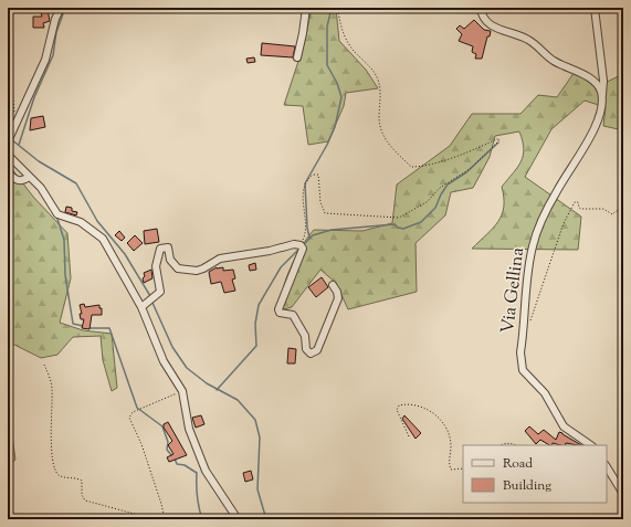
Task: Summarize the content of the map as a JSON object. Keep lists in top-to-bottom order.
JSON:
{
  "streets": {
    "street": ["Via Gellina"]
  },
  "legend": ["Road", "Building"]
}
